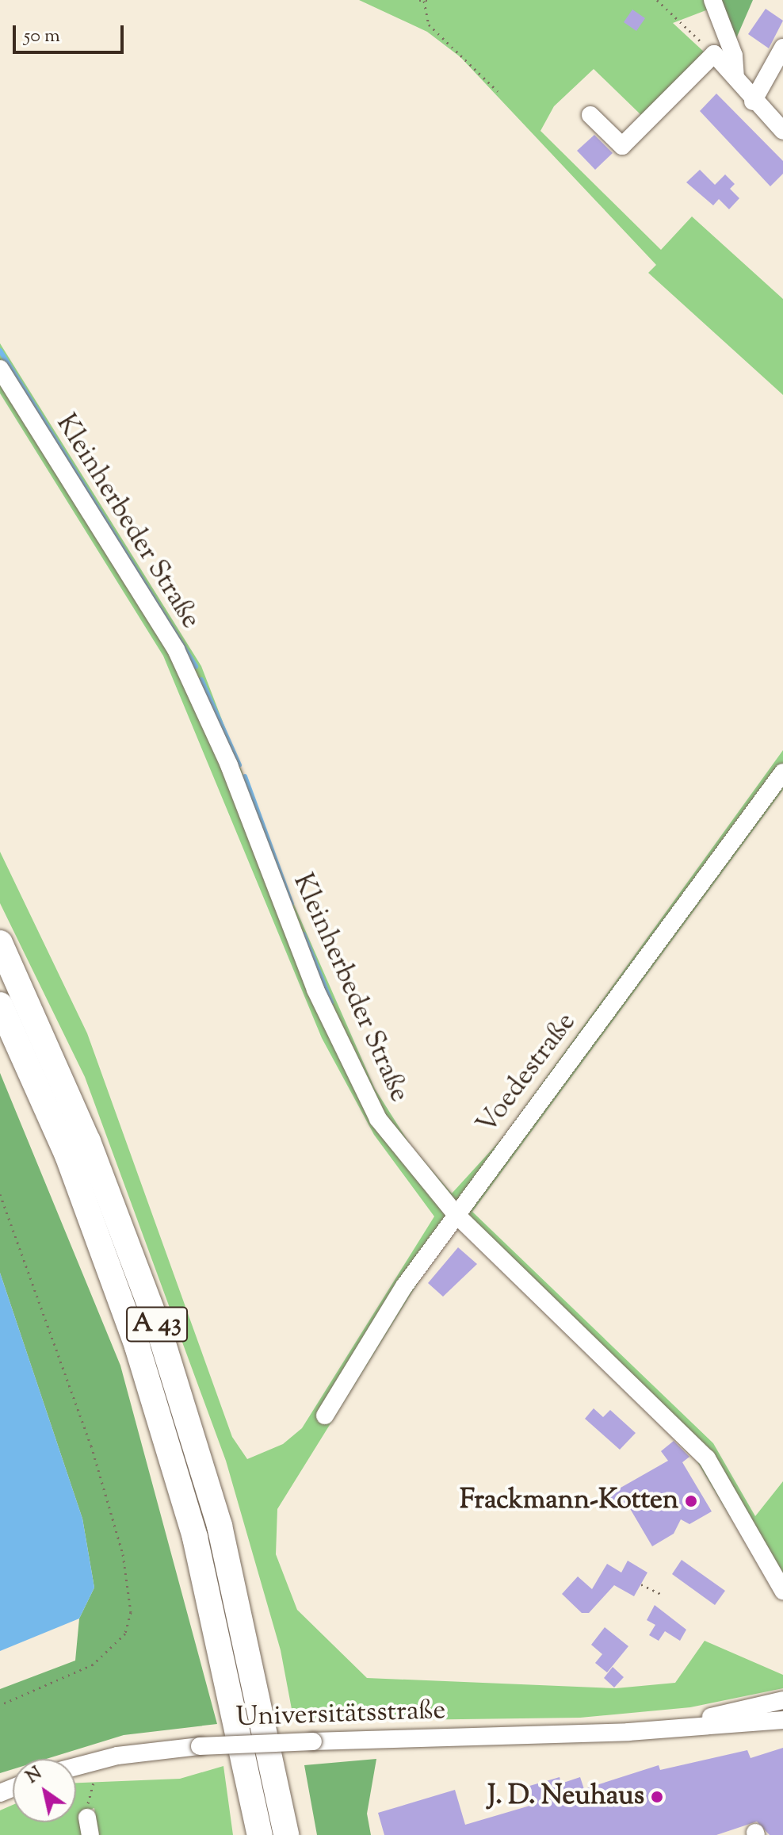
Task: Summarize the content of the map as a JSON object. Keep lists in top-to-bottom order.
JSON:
{
  "streets": {
    "highway": ["A 43"],
    "street": ["Kleinherbeder Straße", "Voedestraße", "Universitätsstraße"]
  },
  "crossings": [
    ["Kleinherbeder Straße", "Voedestraße"]
  ],
  "places": ["Frackmann-Kotten", "J. D. Neuhaus"],
  "scale_bar": "50 m",
  "north": "top left"
}
